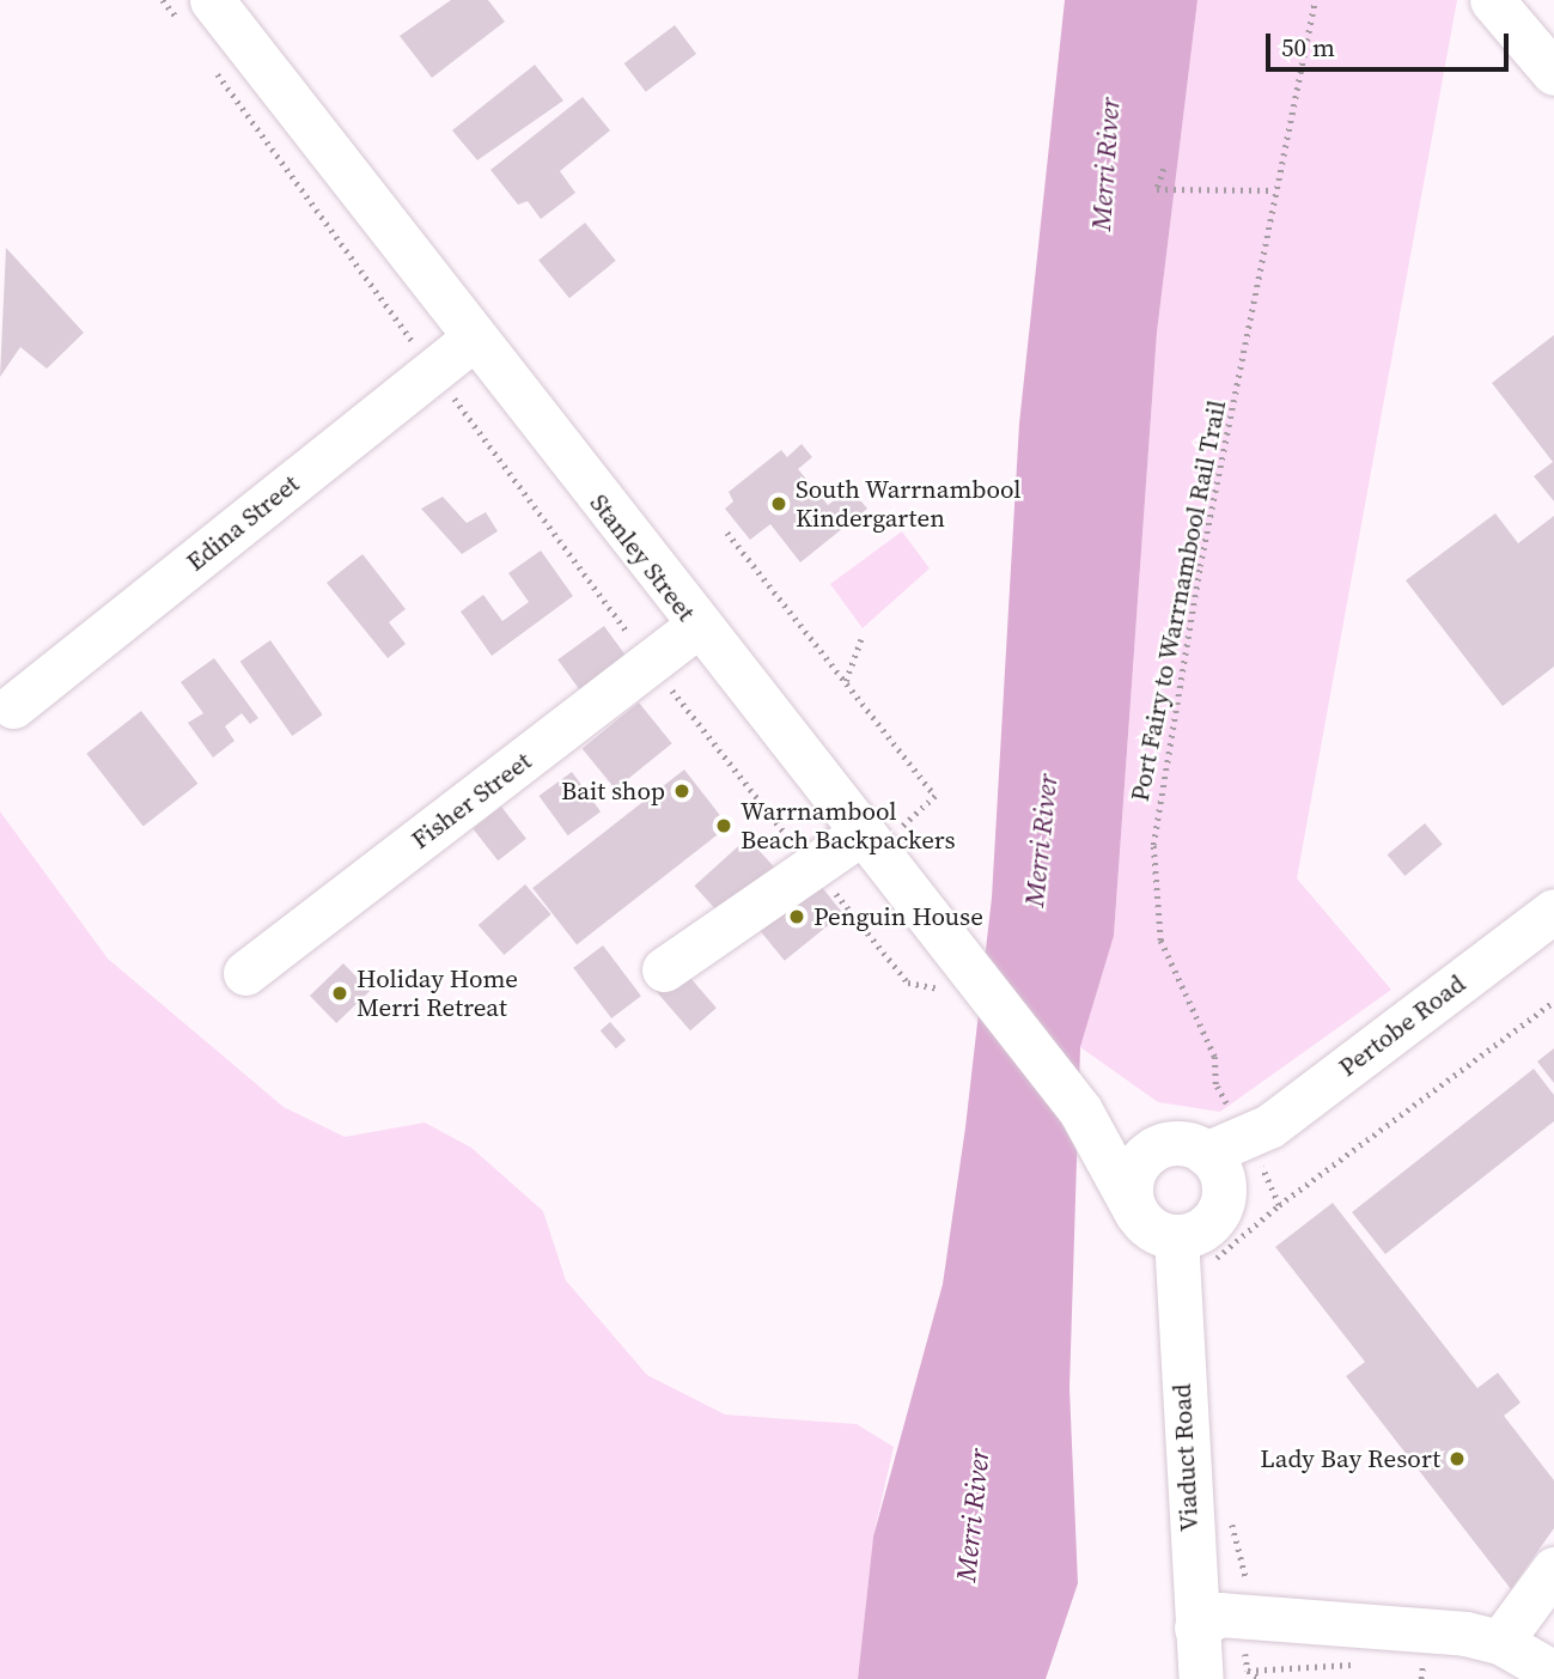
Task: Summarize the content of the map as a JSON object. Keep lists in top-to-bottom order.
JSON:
{
  "streets": {
    "street": [
      "Edina Street",
      "Stanley Street",
      "Fisher Street",
      "Pertobe Road",
      "Viaduct Road"
    ],
    "path": ["Port Fairy to Warrnambool Rail Trail"]
  },
  "crossings": [
    ["Edina Street", "Stanley Street"],
    ["Stanley Street", "Fisher Street"],
    ["Stanley Street", "Pertobe Road"],
    ["Port Fairy to Warrnambool Rail Trail", "Pertobe Road"],
    ["Pertobe Road", "Viaduct Road"]
  ],
  "water": ["Merri River"],
  "places": [
    "South Warrnambool Kindergarten",
    "Bait shop",
    "Warrnambool Beach Backpackers",
    "Penguin House",
    "Holiday Home Merri Retreat",
    "Lady Bay Resort"
  ],
  "scale_bar": "50 m"
}
